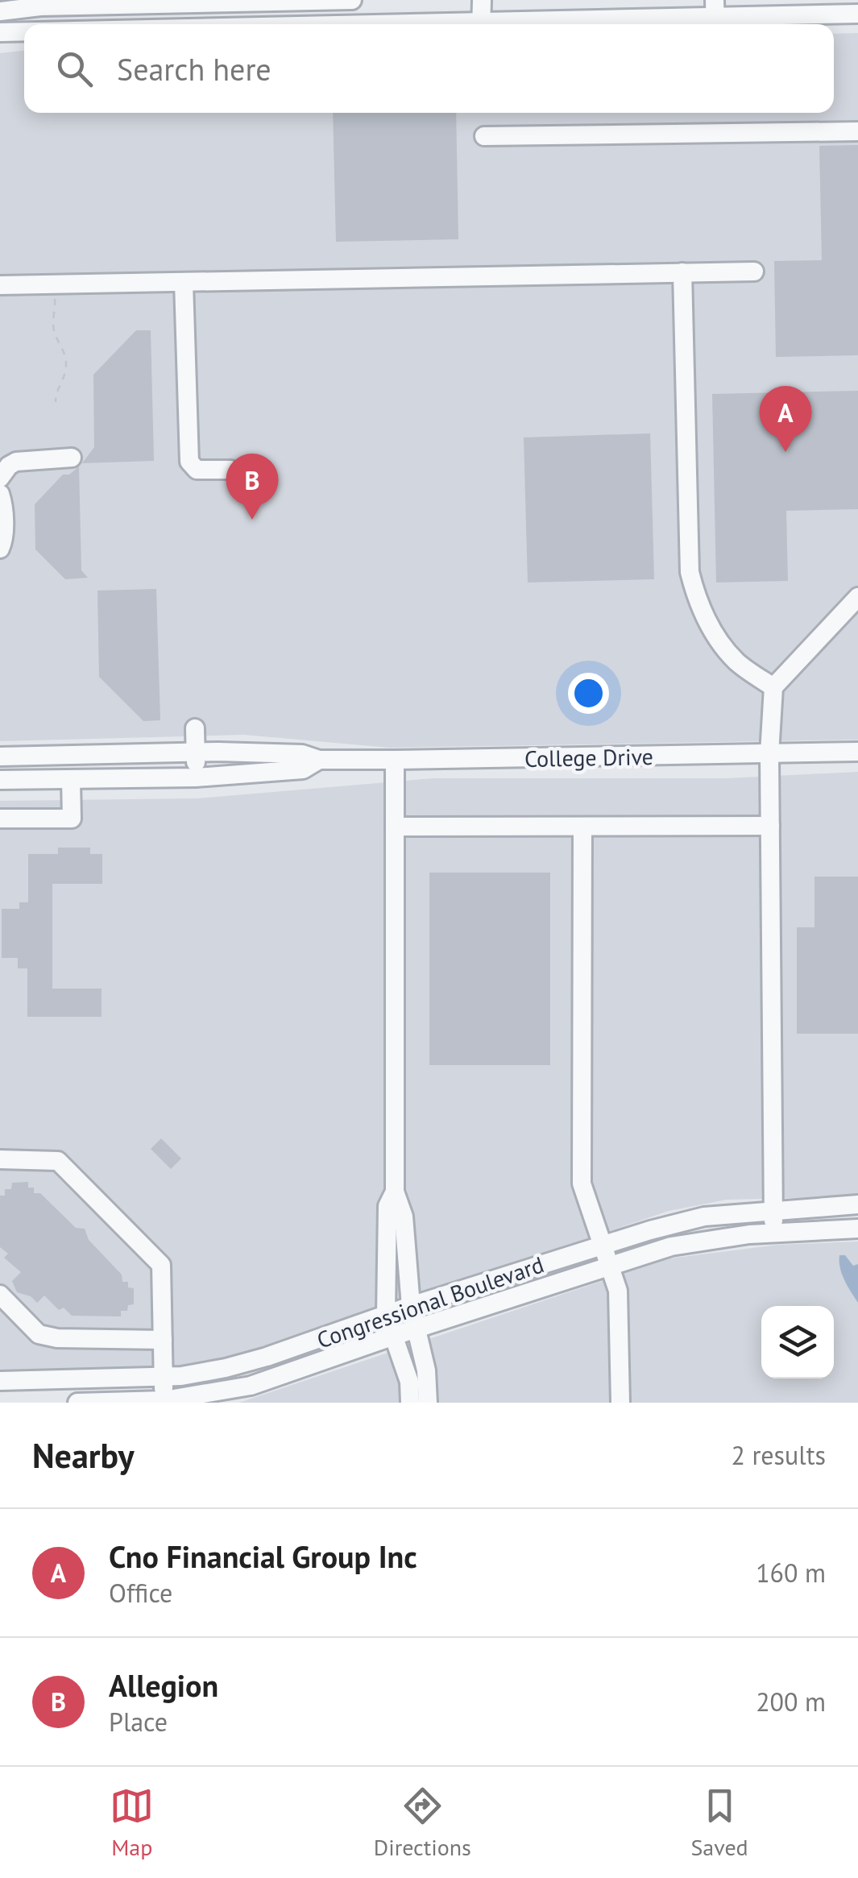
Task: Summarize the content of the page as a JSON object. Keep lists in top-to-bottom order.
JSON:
{
  "streets": {
    "street": ["College Drive", "Congressional Boulevard"]
  },
  "page": {
    "search": "Search here",
    "pins": ["A", "B"],
    "heading": ["Nearby", "2 results"],
    "list": [
      {
        "mark": "A",
        "name": "Cno Financial Group Inc",
        "note": "Office",
        "value": "160 m"
      },
      {
        "mark": "B",
        "name": "Allegion",
        "note": "Place",
        "value": "200 m"
      }
    ],
    "nav": ["Map", "Directions", "Saved"]
  }
}
